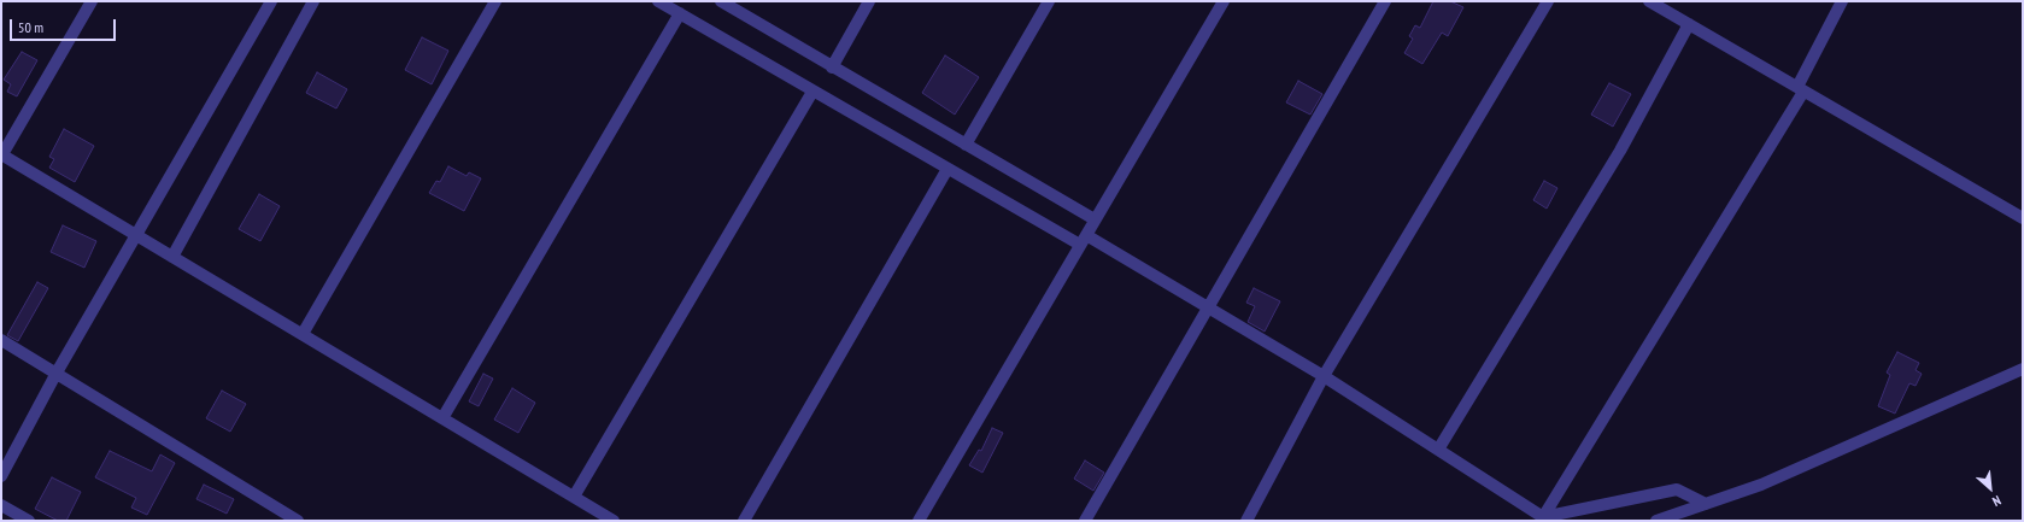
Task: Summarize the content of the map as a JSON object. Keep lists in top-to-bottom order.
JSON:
{
  "scale_bar": "50 m",
  "north": "bottom right"
}
